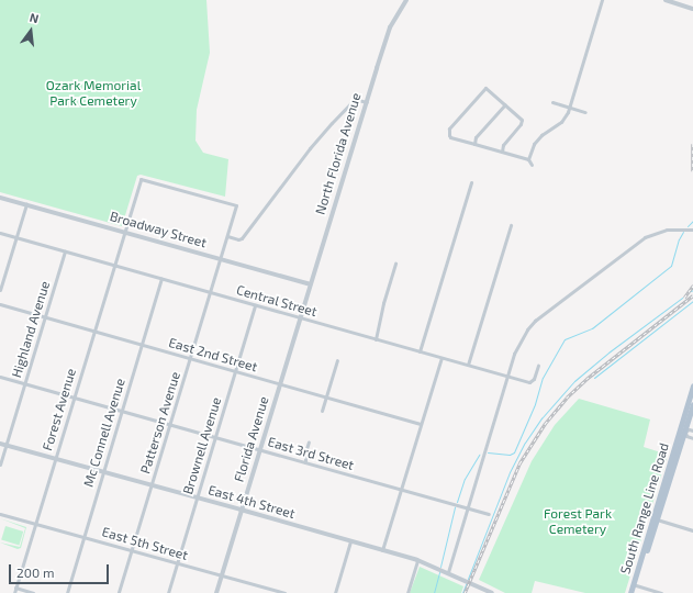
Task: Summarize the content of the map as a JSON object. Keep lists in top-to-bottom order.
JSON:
{
  "streets": {
    "main road": ["South Range Line Road"],
    "street": [
      "North Florida Avenue",
      "Broadway Street",
      "Central Street",
      "Highland Avenue",
      "East 2nd Street",
      "Forest Avenue",
      "Patterson Avenue",
      "Mc Connell Avenue",
      "Florida Avenue",
      "Brownell Avenue",
      "East 3rd Street",
      "East 4th Street",
      "East 5th Street"
    ]
  },
  "crossings": [
    ["North Florida Avenue", "Broadway Street"],
    ["North Florida Avenue", "Central Street"],
    ["North Florida Avenue", "Florida Avenue"],
    ["Broadway Street", "Forest Avenue"],
    ["Broadway Street", "Patterson Avenue"],
    ["Central Street", "Highland Avenue"],
    ["Central Street", "Forest Avenue"],
    ["Central Street", "Patterson Avenue"],
    ["Central Street", "Mc Connell Avenue"],
    ["Central Street", "Florida Avenue"],
    ["Central Street", "Brownell Avenue"],
    ["Highland Avenue", "East 2nd Street"],
    ["Highland Avenue", "East 3rd Street"],
    ["Highland Avenue", "East 4th Street"],
    ["East 2nd Street", "Forest Avenue"],
    ["East 2nd Street", "Patterson Avenue"],
    ["East 2nd Street", "Mc Connell Avenue"],
    ["East 2nd Street", "Florida Avenue"],
    ["East 2nd Street", "Brownell Avenue"],
    ["Forest Avenue", "Patterson Avenue"],
    ["Forest Avenue", "East 3rd Street"],
    ["Forest Avenue", "East 4th Street"],
    ["Forest Avenue", "East 5th Street"],
    ["Patterson Avenue", "East 3rd Street"],
    ["Patterson Avenue", "East 4th Street"],
    ["Patterson Avenue", "East 5th Street"],
    ["Mc Connell Avenue", "East 3rd Street"],
    ["Mc Connell Avenue", "East 4th Street"],
    ["Mc Connell Avenue", "East 5th Street"],
    ["Florida Avenue", "East 3rd Street"],
    ["Florida Avenue", "East 4th Street"],
    ["Florida Avenue", "East 5th Street"],
    ["Brownell Avenue", "East 3rd Street"],
    ["Brownell Avenue", "East 4th Street"],
    ["Brownell Avenue", "East 5th Street"]
  ],
  "parks": ["Ozark Memorial Park Cemetery", "Forest Park Cemetery"],
  "scale_bar": "200 m",
  "north": "top"
}
